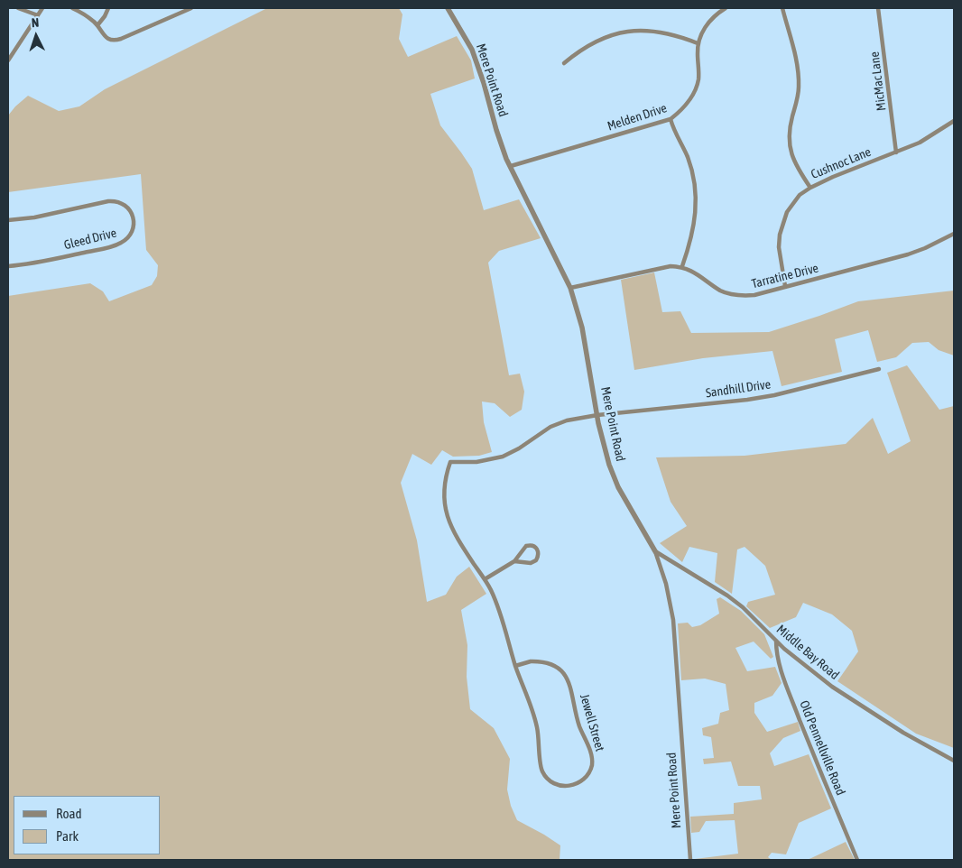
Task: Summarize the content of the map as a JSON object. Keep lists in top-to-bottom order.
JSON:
{
  "streets": {
    "street": [
      "Mere Point Road",
      "MicMac Lane",
      "Melden Drive",
      "Cushnoc Lane",
      "Gleed Drive",
      "Tarratine Drive",
      "Sandhill Drive",
      "Middle Bay Road",
      "Jewell Street",
      "Old Pennellville Road"
    ]
  },
  "crossings": [
    ["Mere Point Road", "Melden Drive"],
    ["Mere Point Road", "Tarratine Drive"],
    ["Mere Point Road", "Sandhill Drive"],
    ["Mere Point Road", "Middle Bay Road"],
    ["MicMac Lane", "Cushnoc Lane"],
    ["Cushnoc Lane", "Tarratine Drive"],
    ["Sandhill Drive", "Jewell Street"],
    ["Middle Bay Road", "Old Pennellville Road"]
  ],
  "legend": ["Road", "Park"],
  "north": "top"
}
